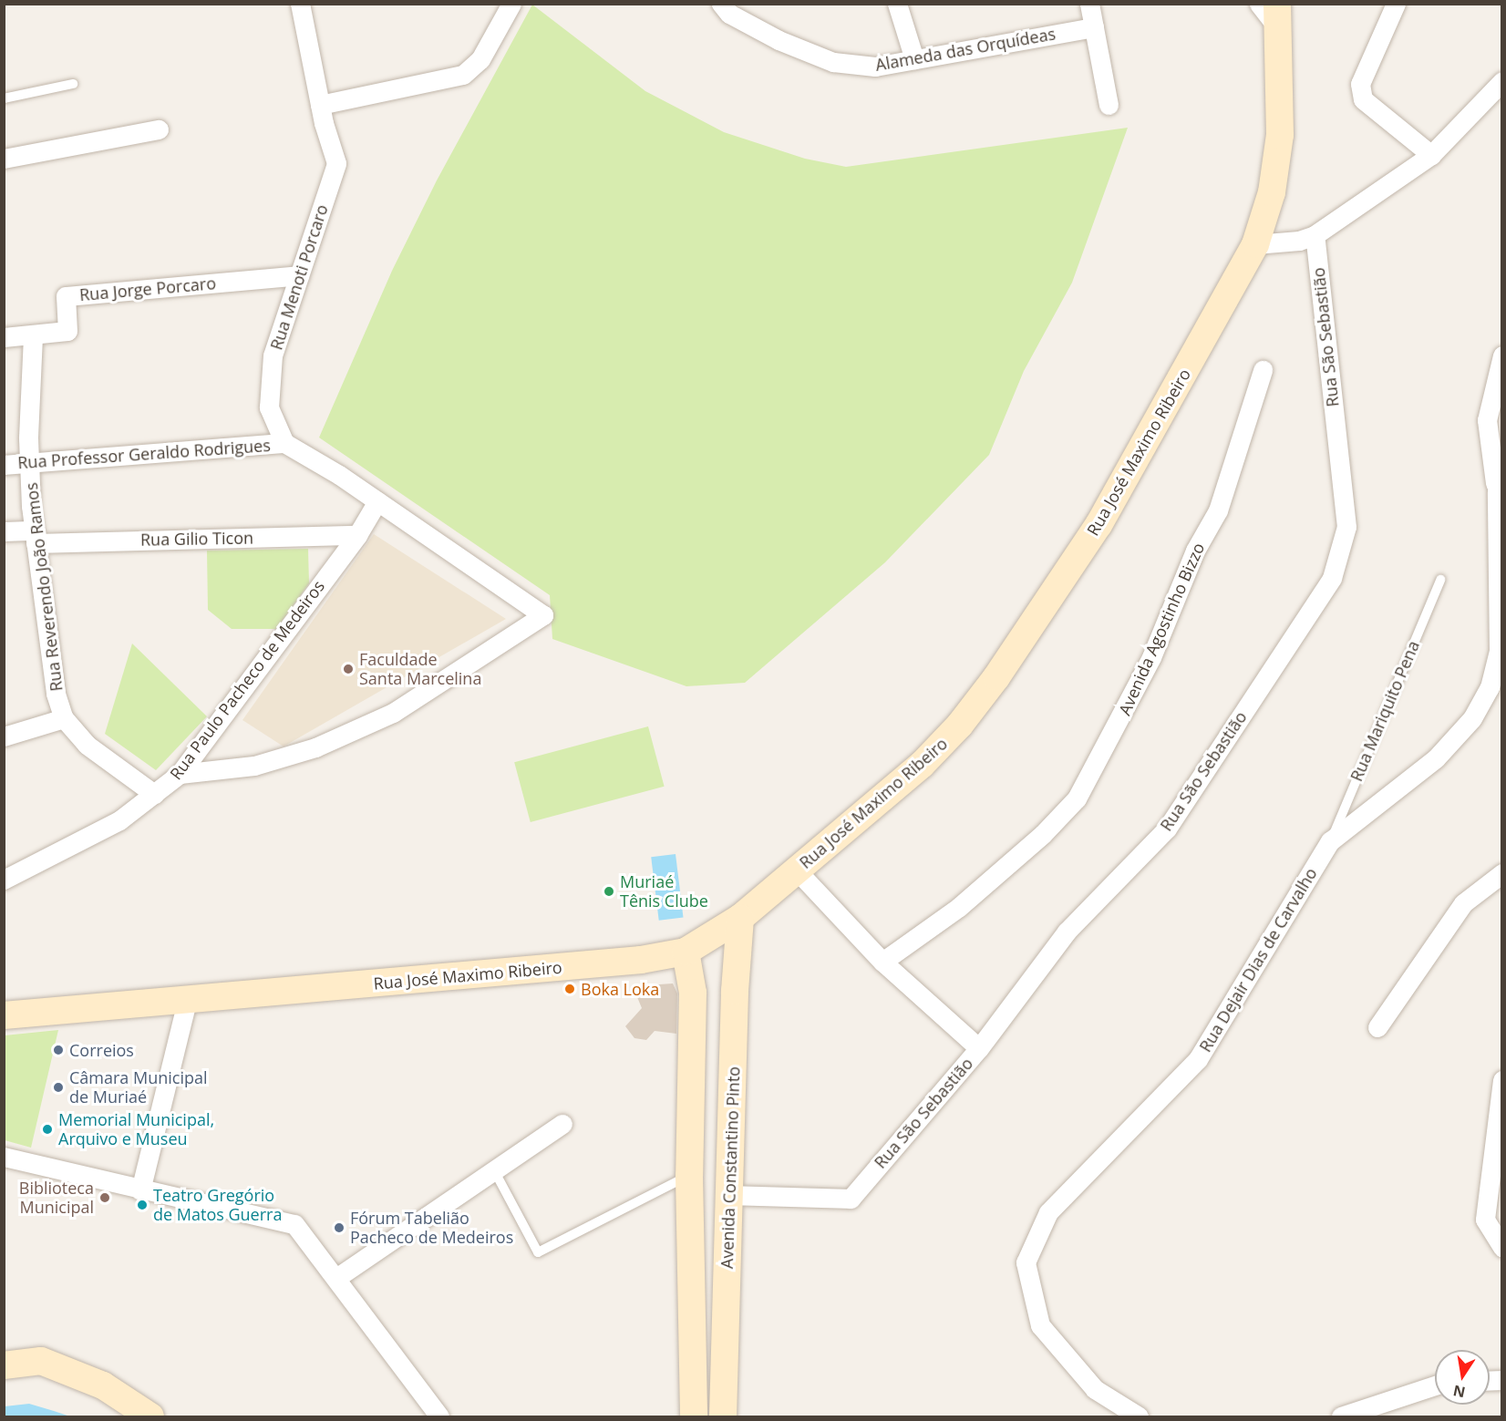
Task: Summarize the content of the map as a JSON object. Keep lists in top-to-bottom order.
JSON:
{
  "streets": {
    "street": [
      "Alameda das Orquídeas",
      "Rua Menoti Porcaro",
      "Rua Jorge Porcaro",
      "Rua São Sebastião",
      "Rua José Maximo Ribeiro",
      "Rua Professor Geraldo Rodrigues",
      "Rua Gilio Ticon",
      "Rua Reverendo João Ramos",
      "Avenida Agostinho Bizzo",
      "Rua Paulo Pacheco de Medeiros",
      "Rua Dejair Dias de Carvalho",
      "Avenida Constantino Pinto"
    ],
    "lane": ["Rua Mariquito Pena"]
  },
  "crossings": [
    ["Rua Menoti Porcaro", "Rua Jorge Porcaro"],
    ["Rua Menoti Porcaro", "Rua Professor Geraldo Rodrigues"],
    ["Rua Jorge Porcaro", "Rua Reverendo João Ramos"],
    ["Rua São Sebastião", "Avenida Constantino Pinto"],
    ["Rua José Maximo Ribeiro", "Avenida Constantino Pinto"],
    ["Rua Professor Geraldo Rodrigues", "Rua Reverendo João Ramos"],
    ["Rua Gilio Ticon", "Rua Reverendo João Ramos"],
    ["Rua Gilio Ticon", "Rua Paulo Pacheco de Medeiros"],
    ["Rua Reverendo João Ramos", "Rua Paulo Pacheco de Medeiros"],
    ["Rua Mariquito Pena", "Rua Dejair Dias de Carvalho"]
  ],
  "places": [
    "Faculdade Santa Marcelina",
    "Muriaé Tênis Clube",
    "Boka Loka",
    "Correios",
    "Câmara Municipal de Muriaé",
    "Memorial Municipal, Arquivo e Museu",
    "Biblioteca Municipal",
    "Teatro Gregório de Matos Guerra",
    "Fórum Tabelião Pacheco de Medeiros"
  ],
  "north": "bottom"
}
